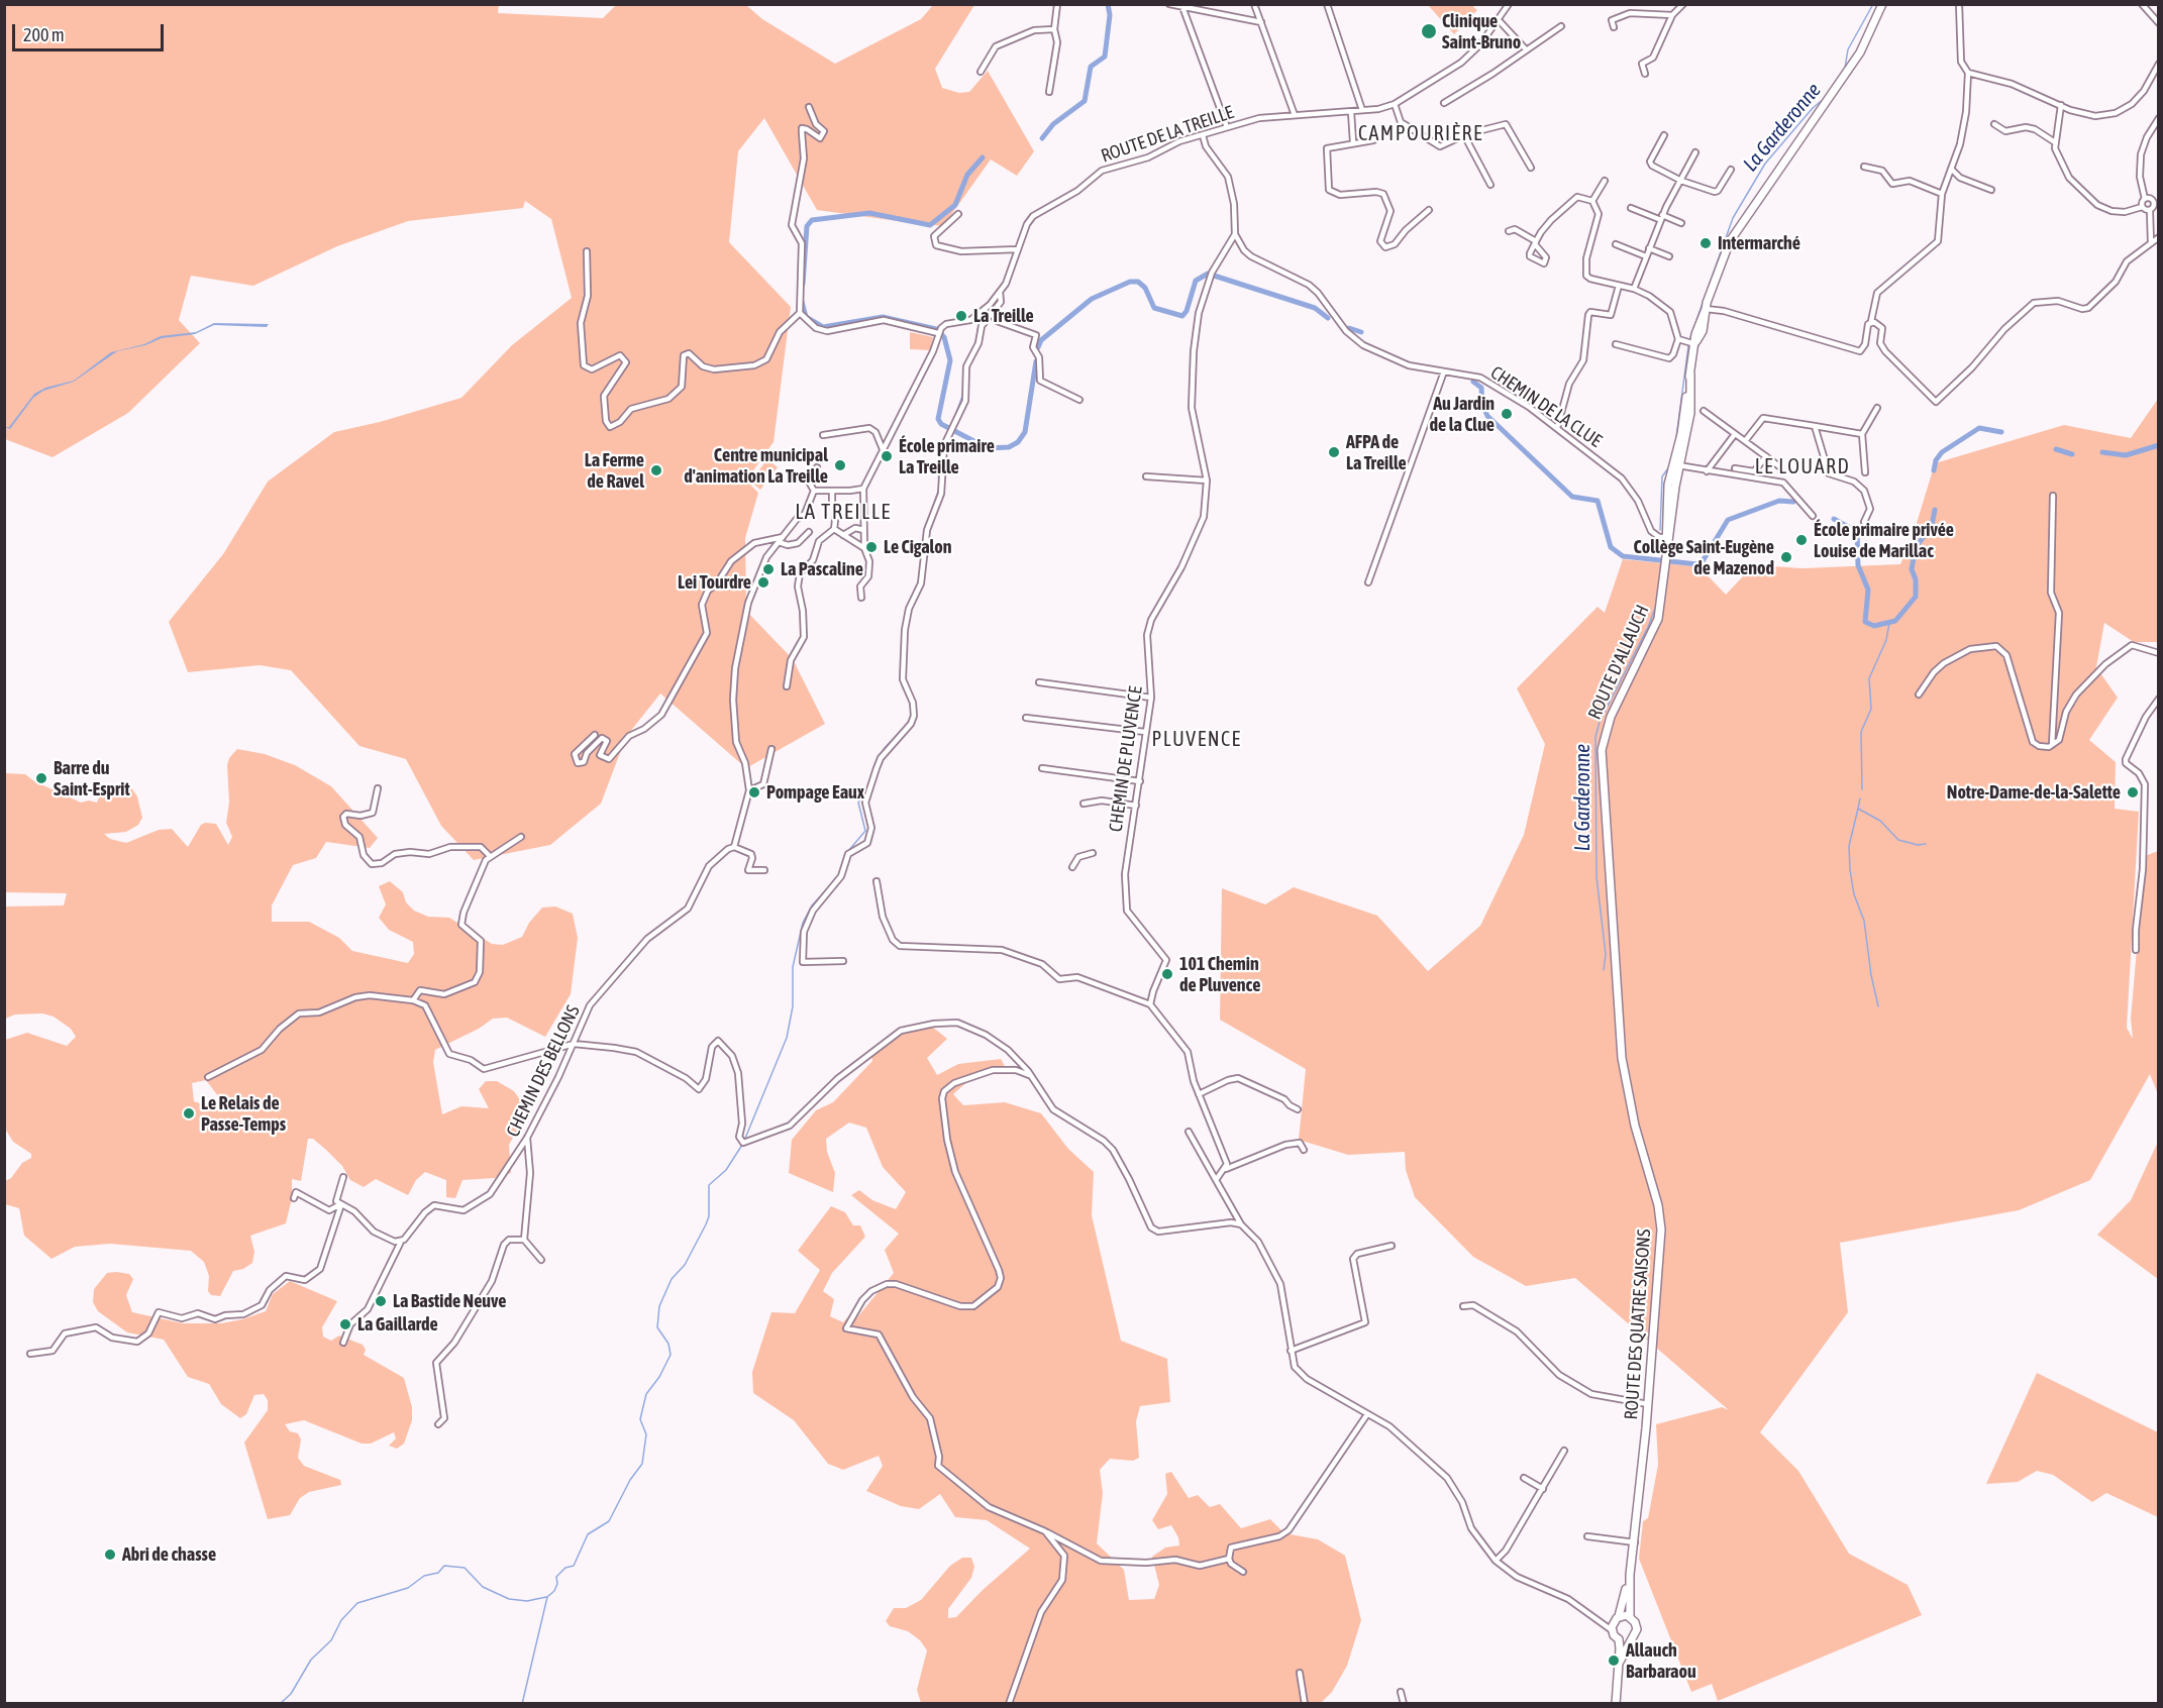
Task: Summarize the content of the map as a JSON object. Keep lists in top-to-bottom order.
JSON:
{
  "streets": {
    "main road": ["ROUTE D'ALLAUCH", "ROUTE DES QUATRE SAISONS"],
    "street": [
      "ROUTE DE LA TREILLE",
      "CHEMIN DE LA CLUE",
      "CHEMIN DE PLUVENCE",
      "CHEMIN DES BELLONS"
    ]
  },
  "crossings": [
    ["CHEMIN DE LA CLUE", "ROUTE D'ALLAUCH"],
    ["CHEMIN DE LA CLUE", "CHEMIN DE PLUVENCE"],
    ["ROUTE D'ALLAUCH", "ROUTE DES QUATRE SAISONS"]
  ],
  "districts": [
    "CAMPOURIÈRE",
    "LE LOUARD",
    "LA TREILLE",
    "PLUVENCE"
  ],
  "water": ["La Garderonne"],
  "places": [
    "Clinique Saint-Bruno",
    "Intermarché",
    "La Treille",
    "Au Jardin de la Clue",
    "AFPA de La Treille",
    "École primaire La Treille",
    "Centre municipal d'animation La Treille",
    "La Ferme de Ravel",
    "École primaire privée Louise de Marillac",
    "Le Cigalon",
    "Collège Saint-Eugène de Mazenod",
    "La Pascaline",
    "Lei Tourdre",
    "Barre du Saint-Esprit",
    "Pompage Eaux",
    "Notre-Dame-de-la-Salette",
    "101 Chemin de Pluvence",
    "Le Relais de Passe-Temps",
    "La Bastide Neuve",
    "La Gaillarde",
    "Abri de chasse",
    "Allauch Barbaraou"
  ],
  "scale_bar": "200 m"
}
